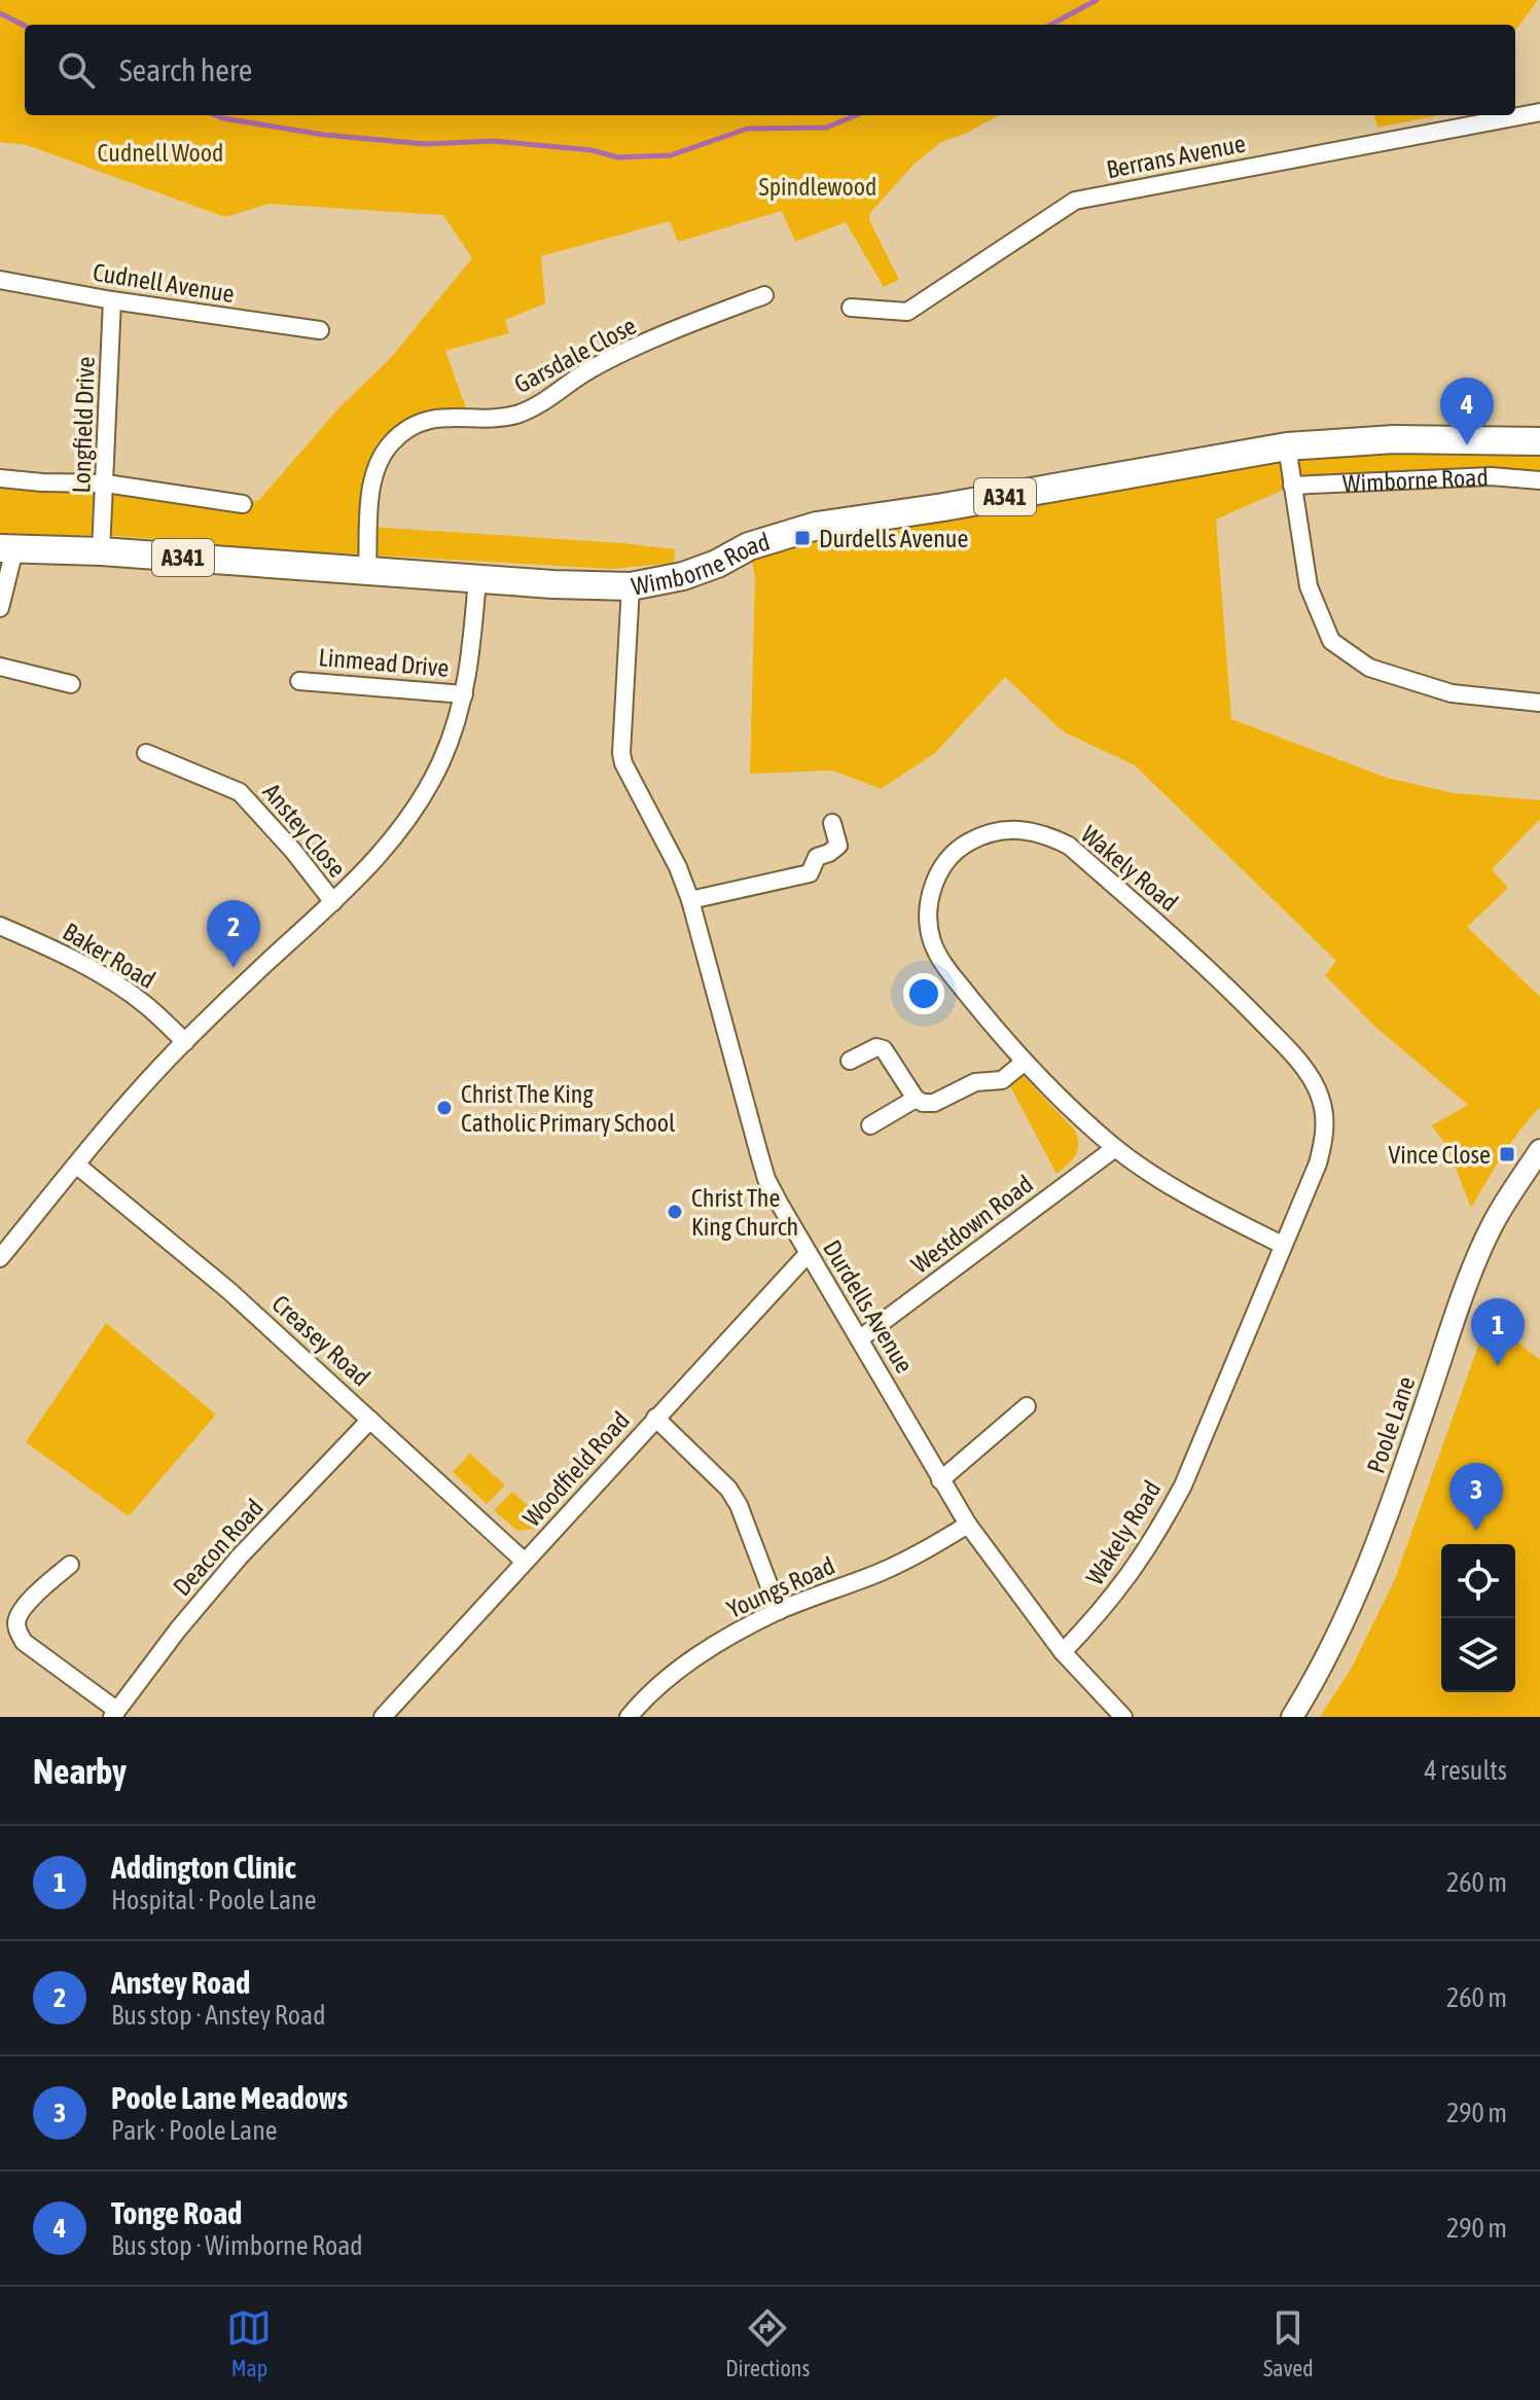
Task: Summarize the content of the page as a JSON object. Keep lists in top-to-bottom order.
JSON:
{
  "streets": {
    "main road": ["Wimborne Road", "A341"],
    "street": [
      "Berrans Avenue",
      "Cudnell Avenue",
      "Garsdale Close",
      "Longfield Drive",
      "Linmead Drive",
      "Anstey Close",
      "Wakely Road",
      "Baker Road",
      "Westdown Road",
      "Durdells Avenue",
      "Creasey Road",
      "Poole Lane",
      "Woodfield Road",
      "Deacon Road",
      "Youngs Road"
    ]
  },
  "crossings": [
    ["Cudnell Avenue", "Longfield Drive"],
    ["Garsdale Close", "Wimborne Road"],
    ["Longfield Drive", "Wimborne Road"],
    ["Wimborne Road", "Durdells Avenue"],
    ["Wakely Road", "Westdown Road"],
    ["Wakely Road", "Durdells Avenue"],
    ["Westdown Road", "Durdells Avenue"],
    ["Durdells Avenue", "Woodfield Road"],
    ["Durdells Avenue", "Youngs Road"],
    ["Creasey Road", "Woodfield Road"],
    ["Creasey Road", "Deacon Road"]
  ],
  "parks": ["Cudnell Wood", "Spindlewood"],
  "places": {
    "transit": ["Durdells Avenue", "Vince Close"],
    "other": ["Christ The King Catholic Primary School", "Christ The King Church"]
  },
  "page": {
    "search": "Search here",
    "pins": [
      "4",
      "2",
      "1",
      "3"
    ],
    "heading": ["Nearby", "4 results"],
    "list": [
      {
        "mark": "1",
        "name": "Addington Clinic",
        "note": "Hospital · Poole Lane",
        "value": "260 m"
      },
      {
        "mark": "2",
        "name": "Anstey Road",
        "note": "Bus stop · Anstey Road",
        "value": "260 m"
      },
      {
        "mark": "3",
        "name": "Poole Lane Meadows",
        "note": "Park · Poole Lane",
        "value": "290 m"
      },
      {
        "mark": "4",
        "name": "Tonge Road",
        "note": "Bus stop · Wimborne Road",
        "value": "290 m"
      }
    ],
    "nav": ["Map", "Directions", "Saved"]
  }
}
